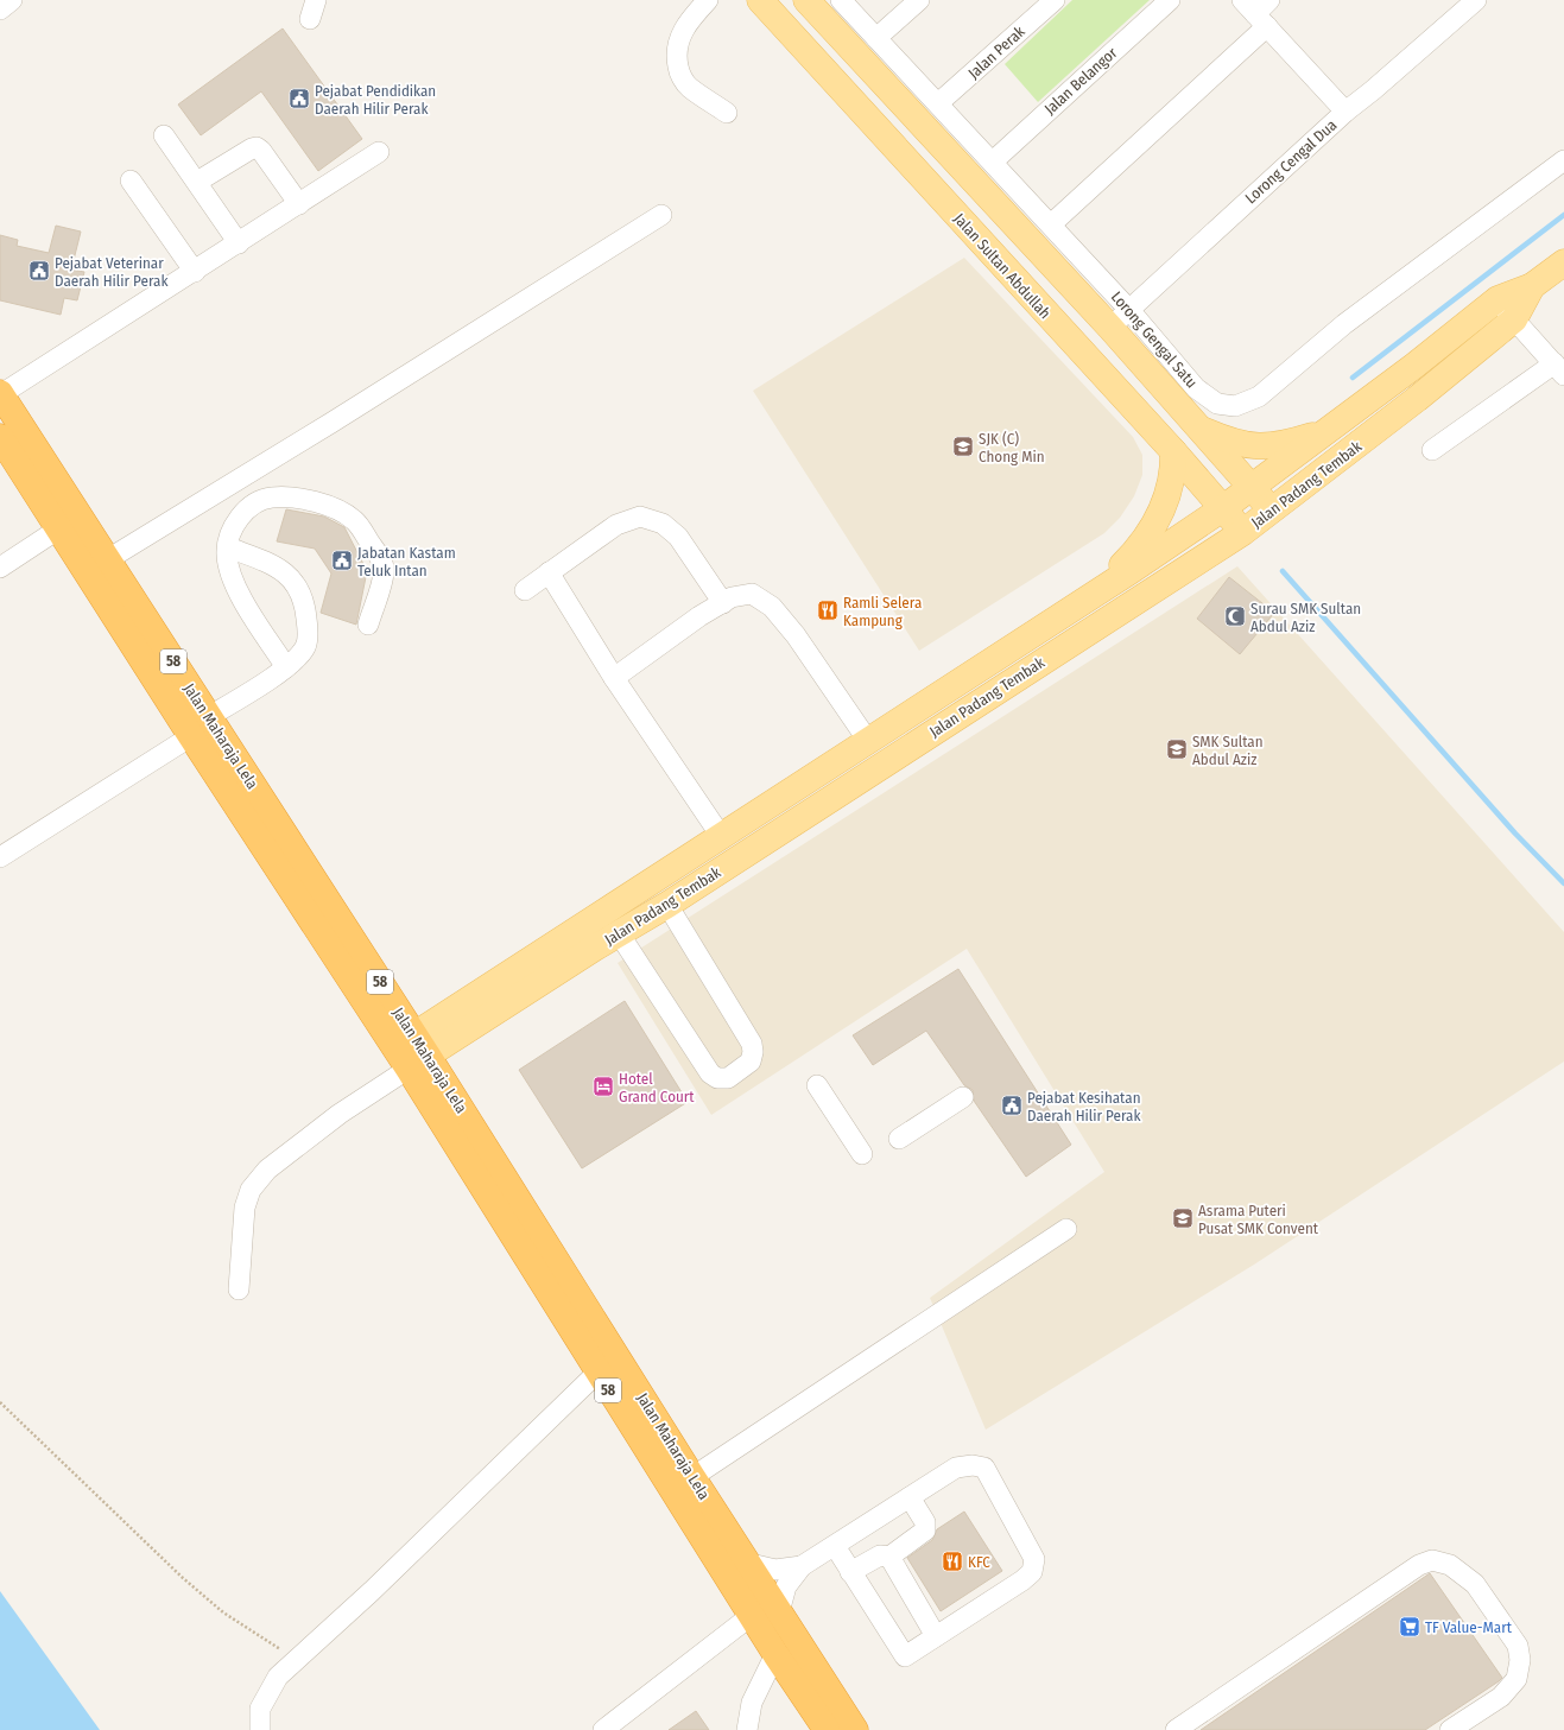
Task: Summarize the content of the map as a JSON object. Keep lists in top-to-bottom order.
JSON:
{
  "streets": {
    "highway": ["58", "Jalan Maharaja Lela"],
    "main road": ["Jalan Sultan Abdullah", "Jalan Padang Tembak"],
    "street": [
      "Jalan Perak",
      "Jalan Belangor",
      "Lorong Cengal Dua",
      "Lorong Gengal Satu"
    ]
  },
  "crossings": [
    ["Jalan Perak", "Lorong Gengal Satu"],
    ["Jalan Belangor", "Lorong Gengal Satu"],
    ["Lorong Cengal Dua", "Lorong Gengal Satu"],
    ["Jalan Sultan Abdullah", "Jalan Padang Tembak"],
    ["Jalan Padang Tembak", "Jalan Maharaja Lela"]
  ],
  "places": {
    "public building": [
      "Pejabat Pendidikan Daerah Hilir Perak",
      "Pejabat Veterinar Daerah Hilir Perak",
      "Jabatan Kastam Teluk Intan",
      "Pejabat Kesihatan Daerah Hilir Perak"
    ],
    "school or university": ["SJK (C) Chong Min", "SMK Sultan Abdul Aziz", "Asrama Puteri Pusat SMK Convent"],
    "restaurant": ["Ramli Selera Kampung", "KFC"],
    "mosque": ["Surau SMK Sultan Abdul Aziz"],
    "hotel": ["Hotel Grand Court"],
    "supermarket": ["TF Value-Mart"]
  }
}
